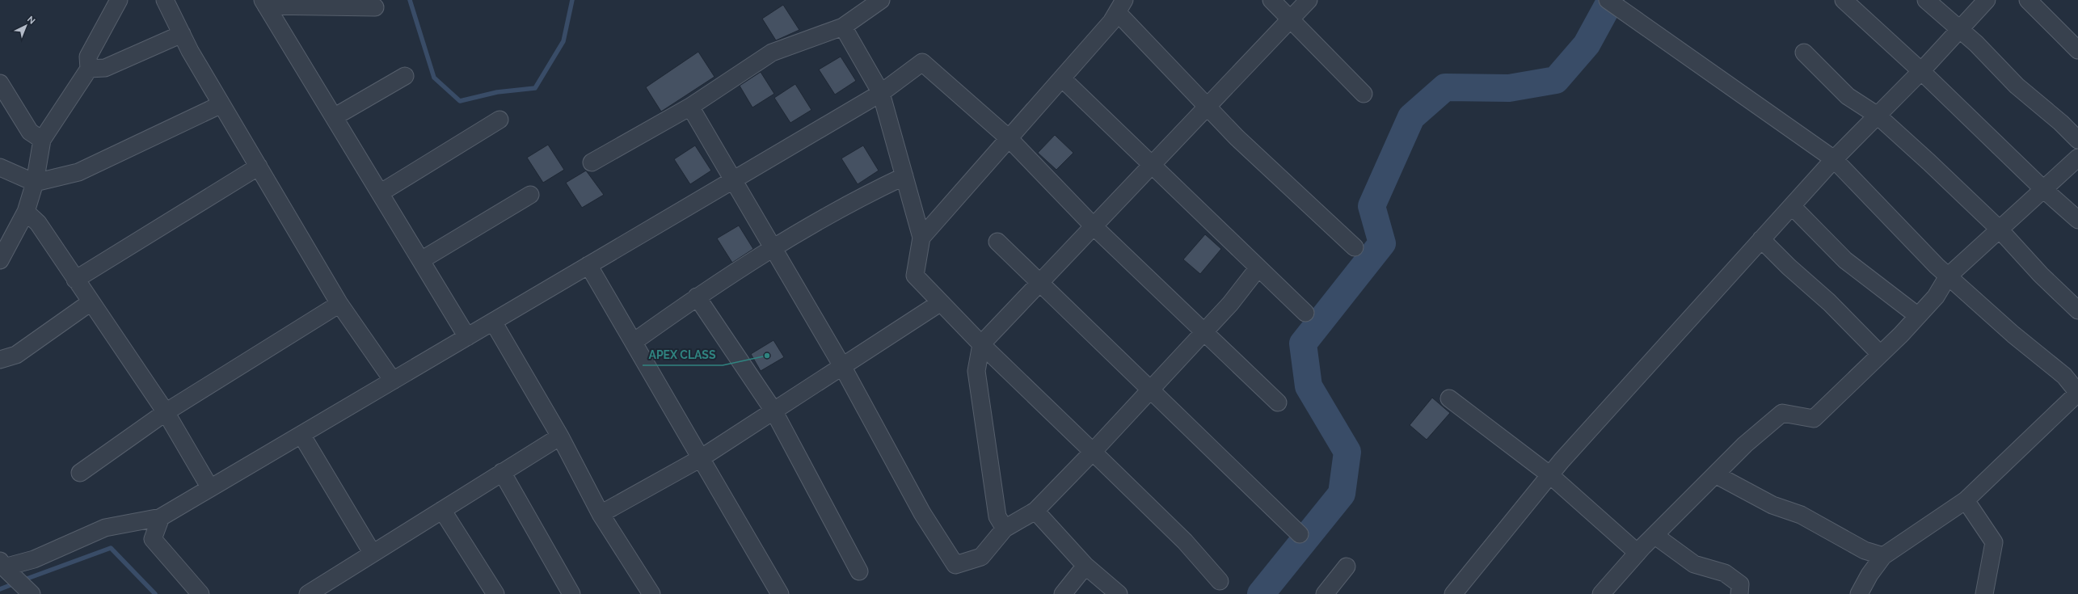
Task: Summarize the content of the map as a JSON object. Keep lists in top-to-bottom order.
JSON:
{
  "places": ["APEX CLASS"],
  "north": "top right"
}
